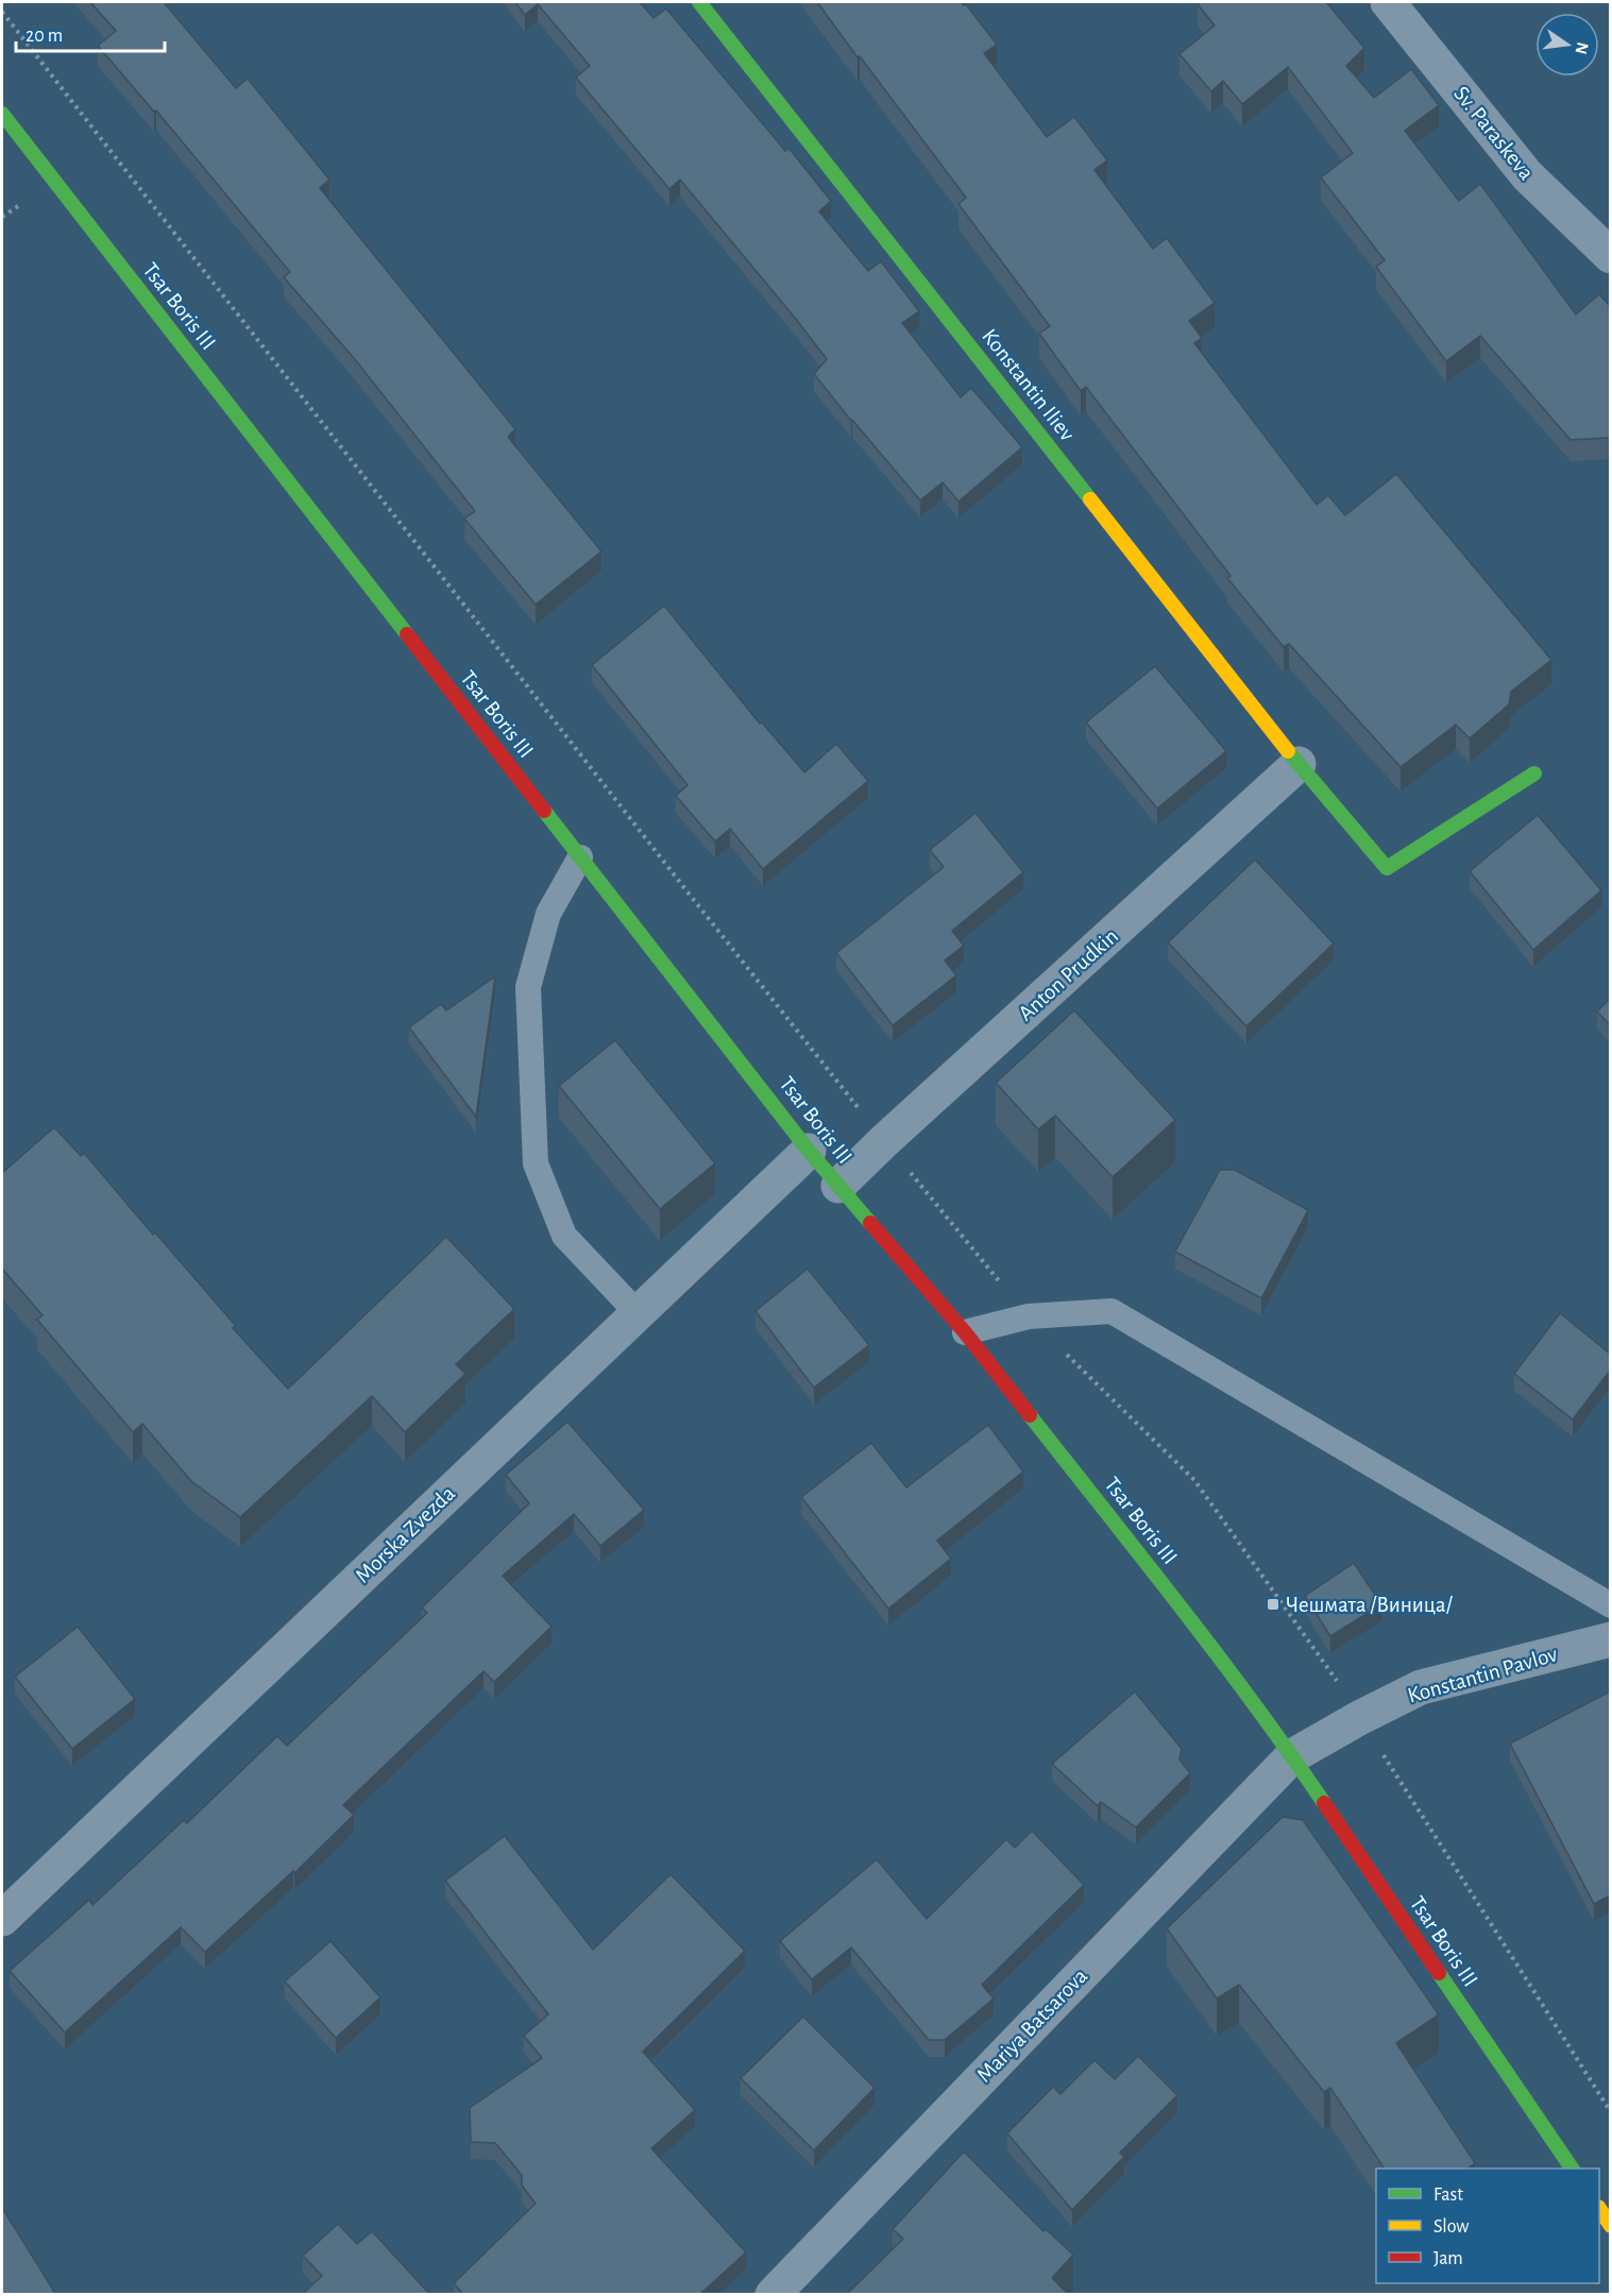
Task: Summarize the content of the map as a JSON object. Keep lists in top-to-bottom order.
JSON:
{
  "streets": {
    "street": [
      "Sv. Paraskeva",
      "Tsar Boris III",
      "Konstantin Iliev",
      "Anton Prudkin",
      "Morska Zvezda",
      "Konstantin Pavlov",
      "Mariya Batsarova"
    ]
  },
  "crossings": [
    ["Tsar Boris III", "Anton Prudkin"],
    ["Tsar Boris III", "Morska Zvezda"],
    ["Tsar Boris III", "Konstantin Pavlov"],
    ["Tsar Boris III", "Mariya Batsarova"],
    ["Konstantin Iliev", "Anton Prudkin"],
    ["Konstantin Pavlov", "Mariya Batsarova"]
  ],
  "places": {
    "transit": ["Чешмата /Виница/"]
  },
  "legend": ["Fast", "Slow", "Jam"],
  "scale_bar": "20 m",
  "north": "right"
}
